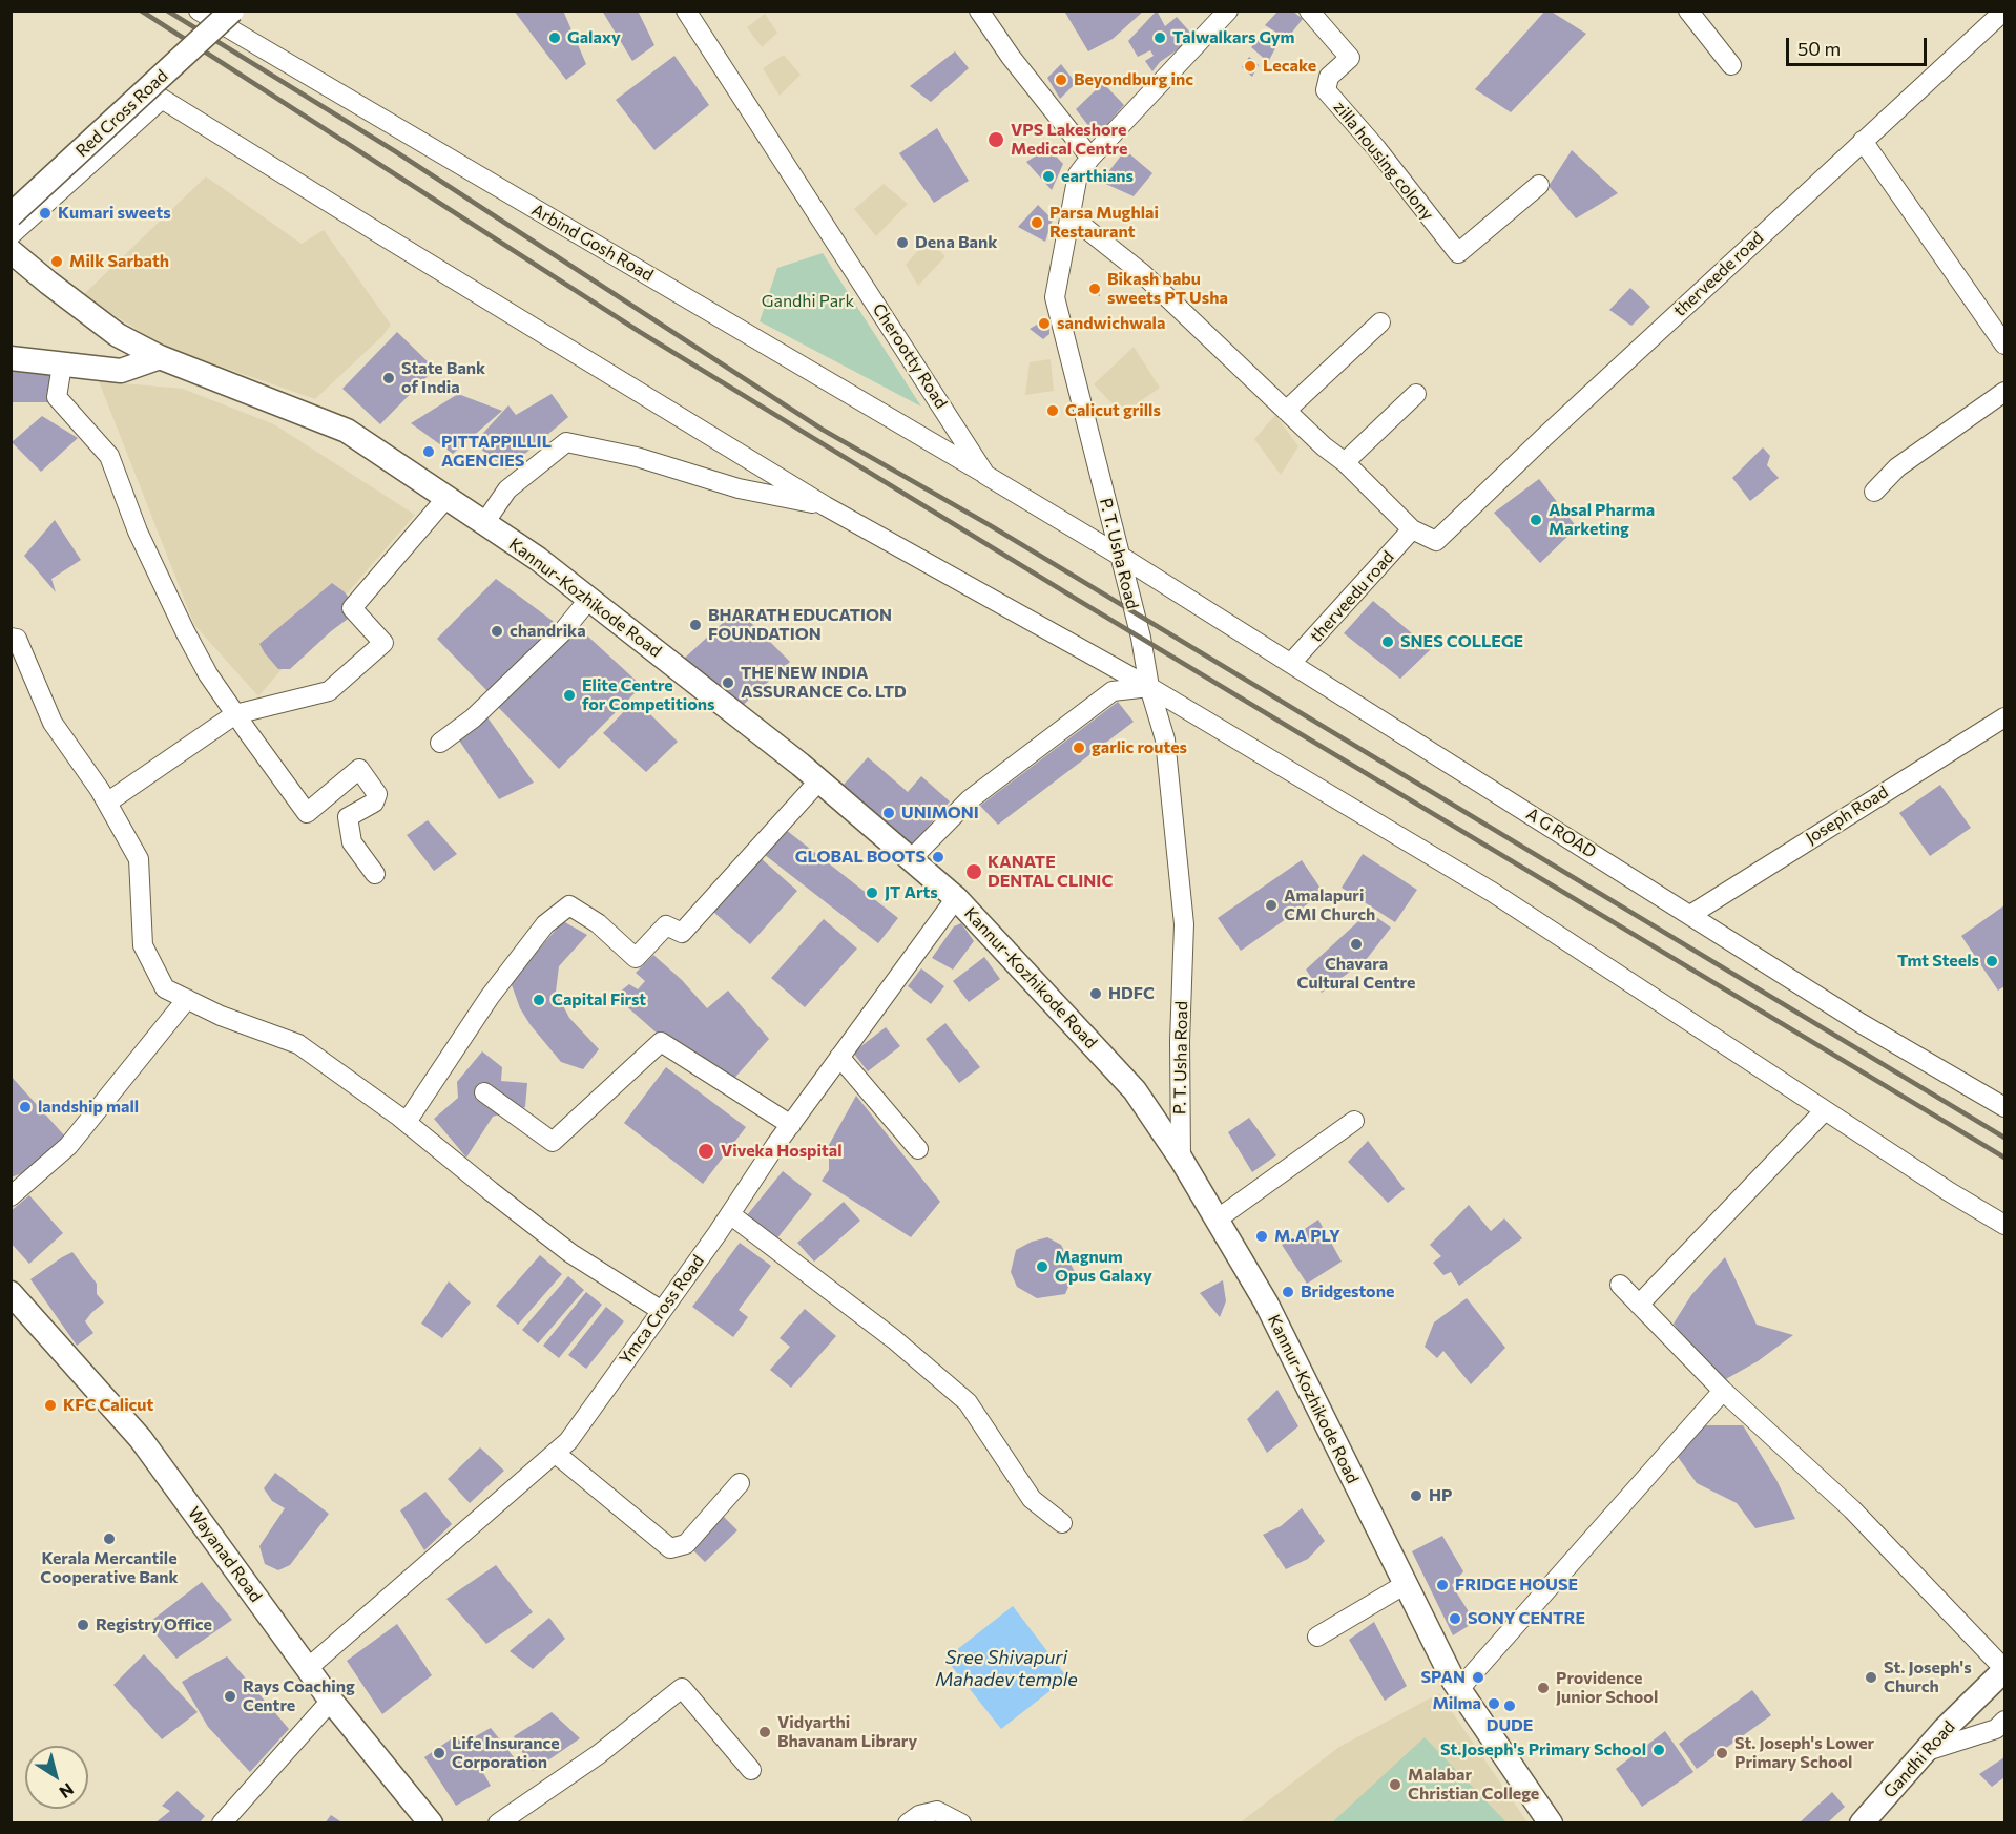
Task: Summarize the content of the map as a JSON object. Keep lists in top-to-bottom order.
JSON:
{
  "streets": {
    "main road": [
      "Red Cross Road",
      "Kannur-Kozhikode Road",
      "Wayanad Road",
      "Gandhi Road"
    ],
    "street": [
      "zilla housing colony",
      "Arbind Gosh Road",
      "therveede road",
      "Cherootty Road",
      "P. T. Usha Road",
      "therveedu road",
      "Joseph Road",
      "A G ROAD",
      "Ymca Cross Road"
    ]
  },
  "crossings": [
    ["Arbind Gosh Road", "Cherootty Road"],
    ["therveede road", "therveedu road"],
    ["Cherootty Road", "P. T. Usha Road"],
    ["Cherootty Road", "A G ROAD"],
    ["P. T. Usha Road", "Kannur-Kozhikode Road"],
    ["P. T. Usha Road", "A G ROAD"],
    ["therveedu road", "A G ROAD"],
    ["Kannur-Kozhikode Road", "Ymca Cross Road"],
    ["Joseph Road", "A G ROAD"],
    ["Ymca Cross Road", "Wayanad Road"]
  ],
  "water": ["Sree Shivapuri Mahadev temple"],
  "parks": ["Gandhi Park"],
  "places": [
    "Galaxy",
    "Talwalkars Gym",
    "Lecake",
    "Beyondburg inc",
    "VPS Lakeshore Medical Centre",
    "earthians",
    "Kumari sweets",
    "Parsa Mughlai Restaurant",
    "Dena Bank",
    "Milk Sarbath",
    "Bikash babu sweets PT Usha",
    "sandwichwala",
    "State Bank of India",
    "Calicut grills",
    "PITTAPPILLIL AGENCIES",
    "Absal Pharma Marketing",
    "BHARATH EDUCATION FOUNDATION",
    "chandrika",
    "SNES COLLEGE",
    "THE NEW INDIA ASSURANCE Co. LTD",
    "Elite Centre for Competitions",
    "garlic routes",
    "UNIMONI",
    "GLOBAL BOOTS",
    "KANATE DENTAL CLINIC",
    "JT Arts",
    "Amalapuri CMI Church",
    "Chavara Cultural Centre",
    "Tmt Steels",
    "HDFC",
    "Capital First",
    "landship mall",
    "Viveka Hospital",
    "M.A PLY",
    "Magnum Opus Galaxy",
    "Bridgestone",
    "KFC Calicut",
    "HP",
    "Kerala Mercantile Cooperative Bank",
    "FRIDGE HOUSE",
    "SONY CENTRE",
    "Registry Office",
    "SPAN",
    "St. Joseph's Church",
    "Providence Junior School",
    "Rays Coaching Centre",
    "Milma",
    "DUDE",
    "Vidyarthi Bhavanam Library",
    "St.Joseph's Primary School",
    "Life Insurance Corporation",
    "St. Joseph's Lower Primary School",
    "Malabar Christian College"
  ],
  "scale_bar": "50 m",
  "north": "bottom right"
}
